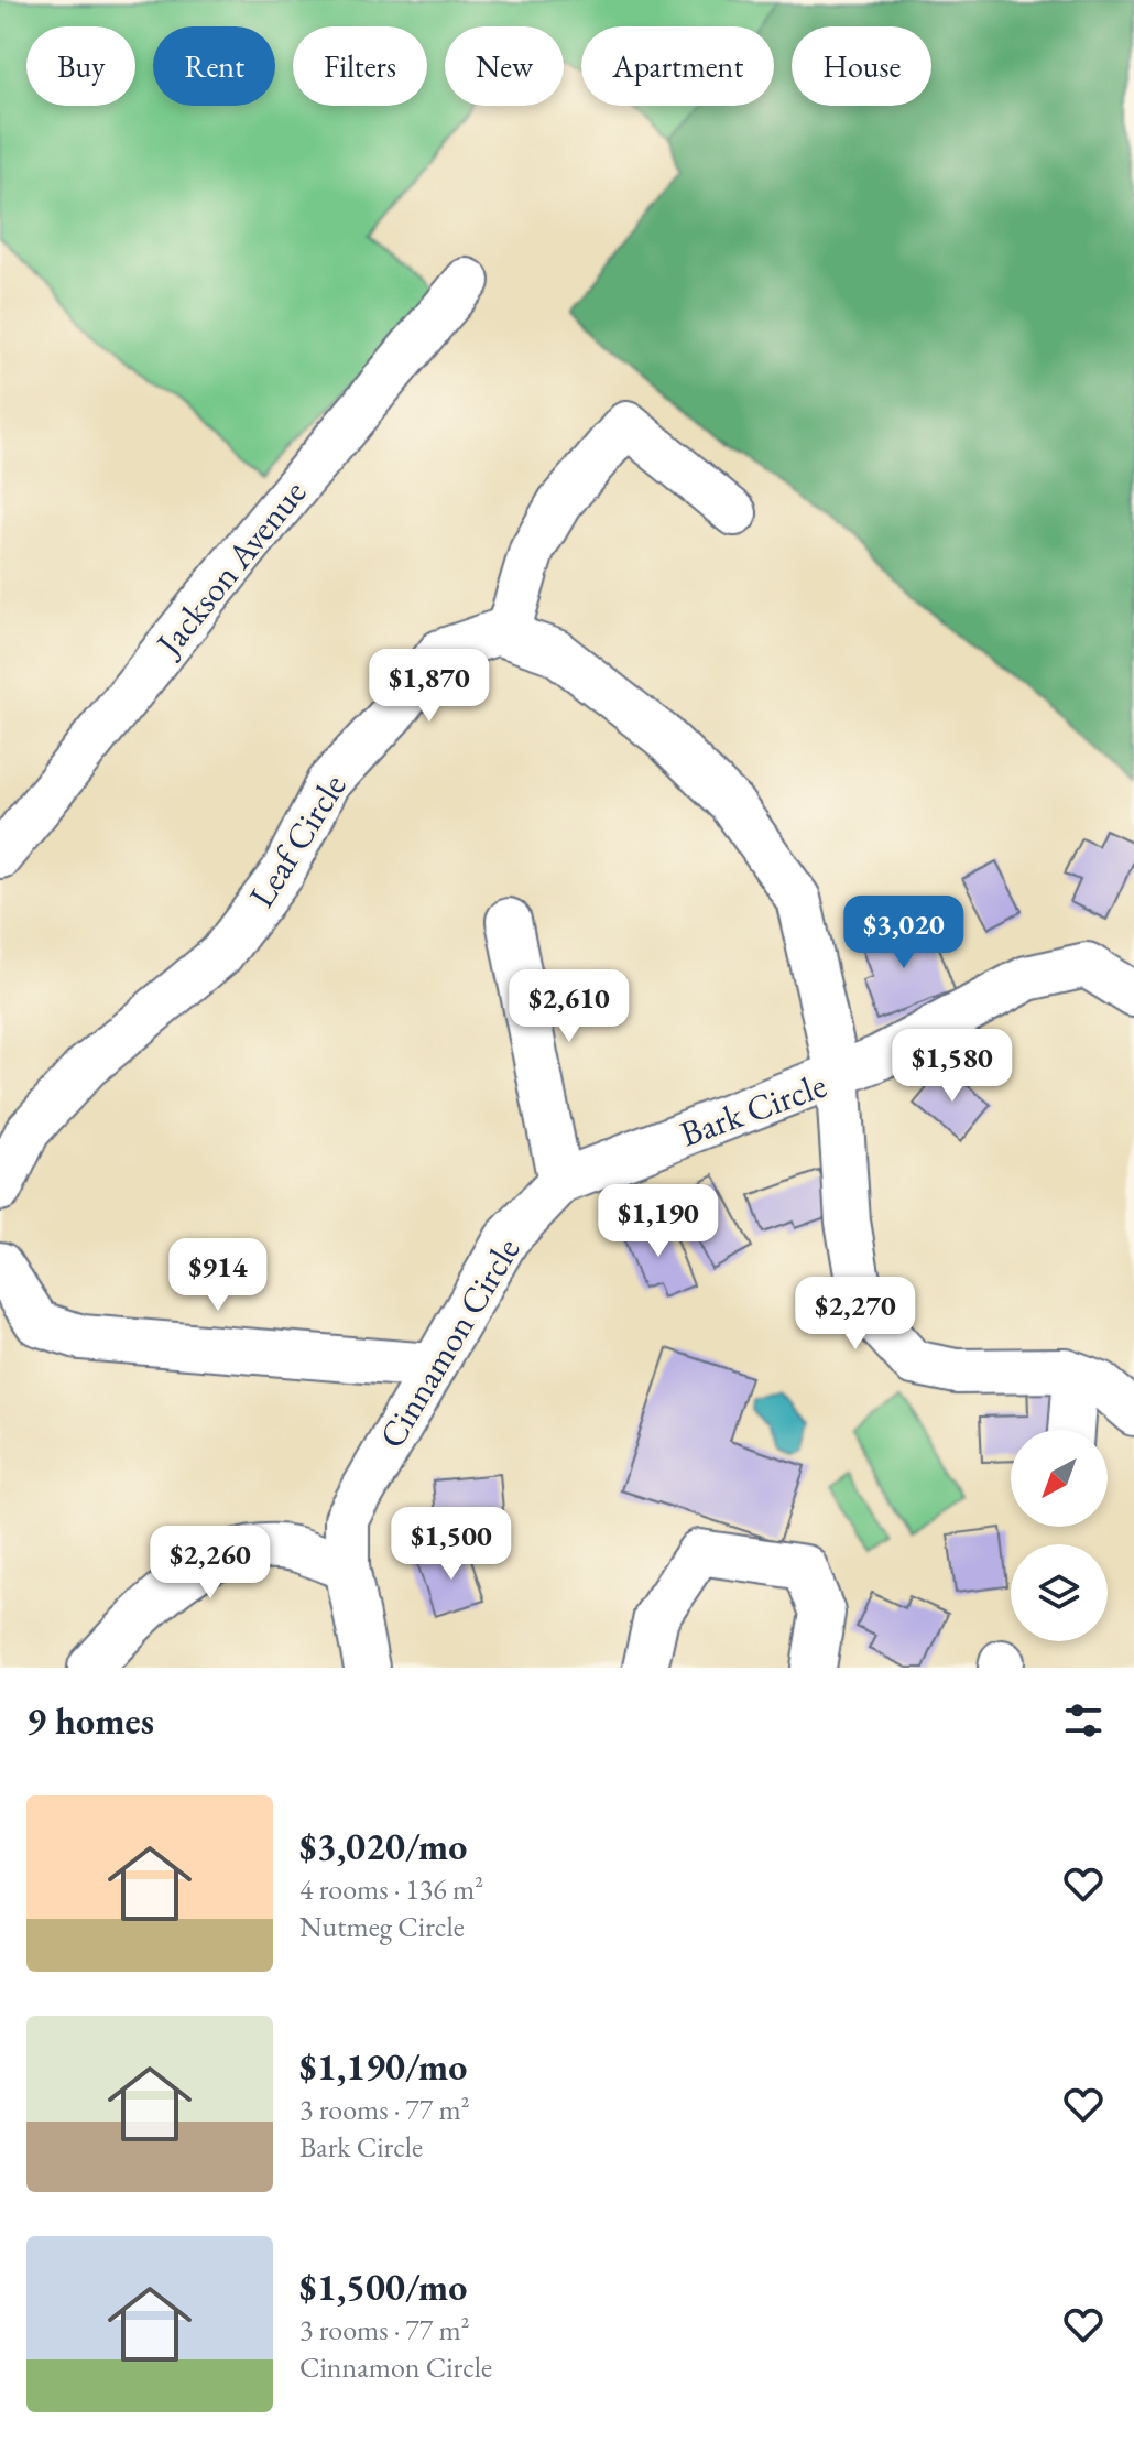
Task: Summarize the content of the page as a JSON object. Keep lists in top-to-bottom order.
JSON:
{
  "streets": {
    "street": [
      "Jackson Avenue",
      "Leaf Circle",
      "Bark Circle",
      "Cinnamon Circle"
    ]
  },
  "crossings": [
    ["Leaf Circle", "Bark Circle"],
    ["Bark Circle", "Cinnamon Circle"]
  ],
  "north": "bottom left",
  "page": {
    "chip": [
      "Buy",
      "Rent",
      "Filters",
      "New",
      "Apartment",
      "House"
    ],
    "price": [
      "$1,870",
      "$3,020",
      "$2,610",
      "$1,580",
      "$1,190",
      "$914",
      "$2,270",
      "$1,500",
      "$2,260"
    ],
    "heading": "9 homes",
    "list": [
      {
        "name": "$3,020/mo",
        "note": "4 rooms · 136 m² · Nutmeg Circle"
      },
      {
        "name": "$1,190/mo",
        "note": "3 rooms · 77 m² · Bark Circle"
      },
      {
        "name": "$1,500/mo",
        "note": "3 rooms · 77 m² · Cinnamon Circle"
      }
    ]
  }
}
